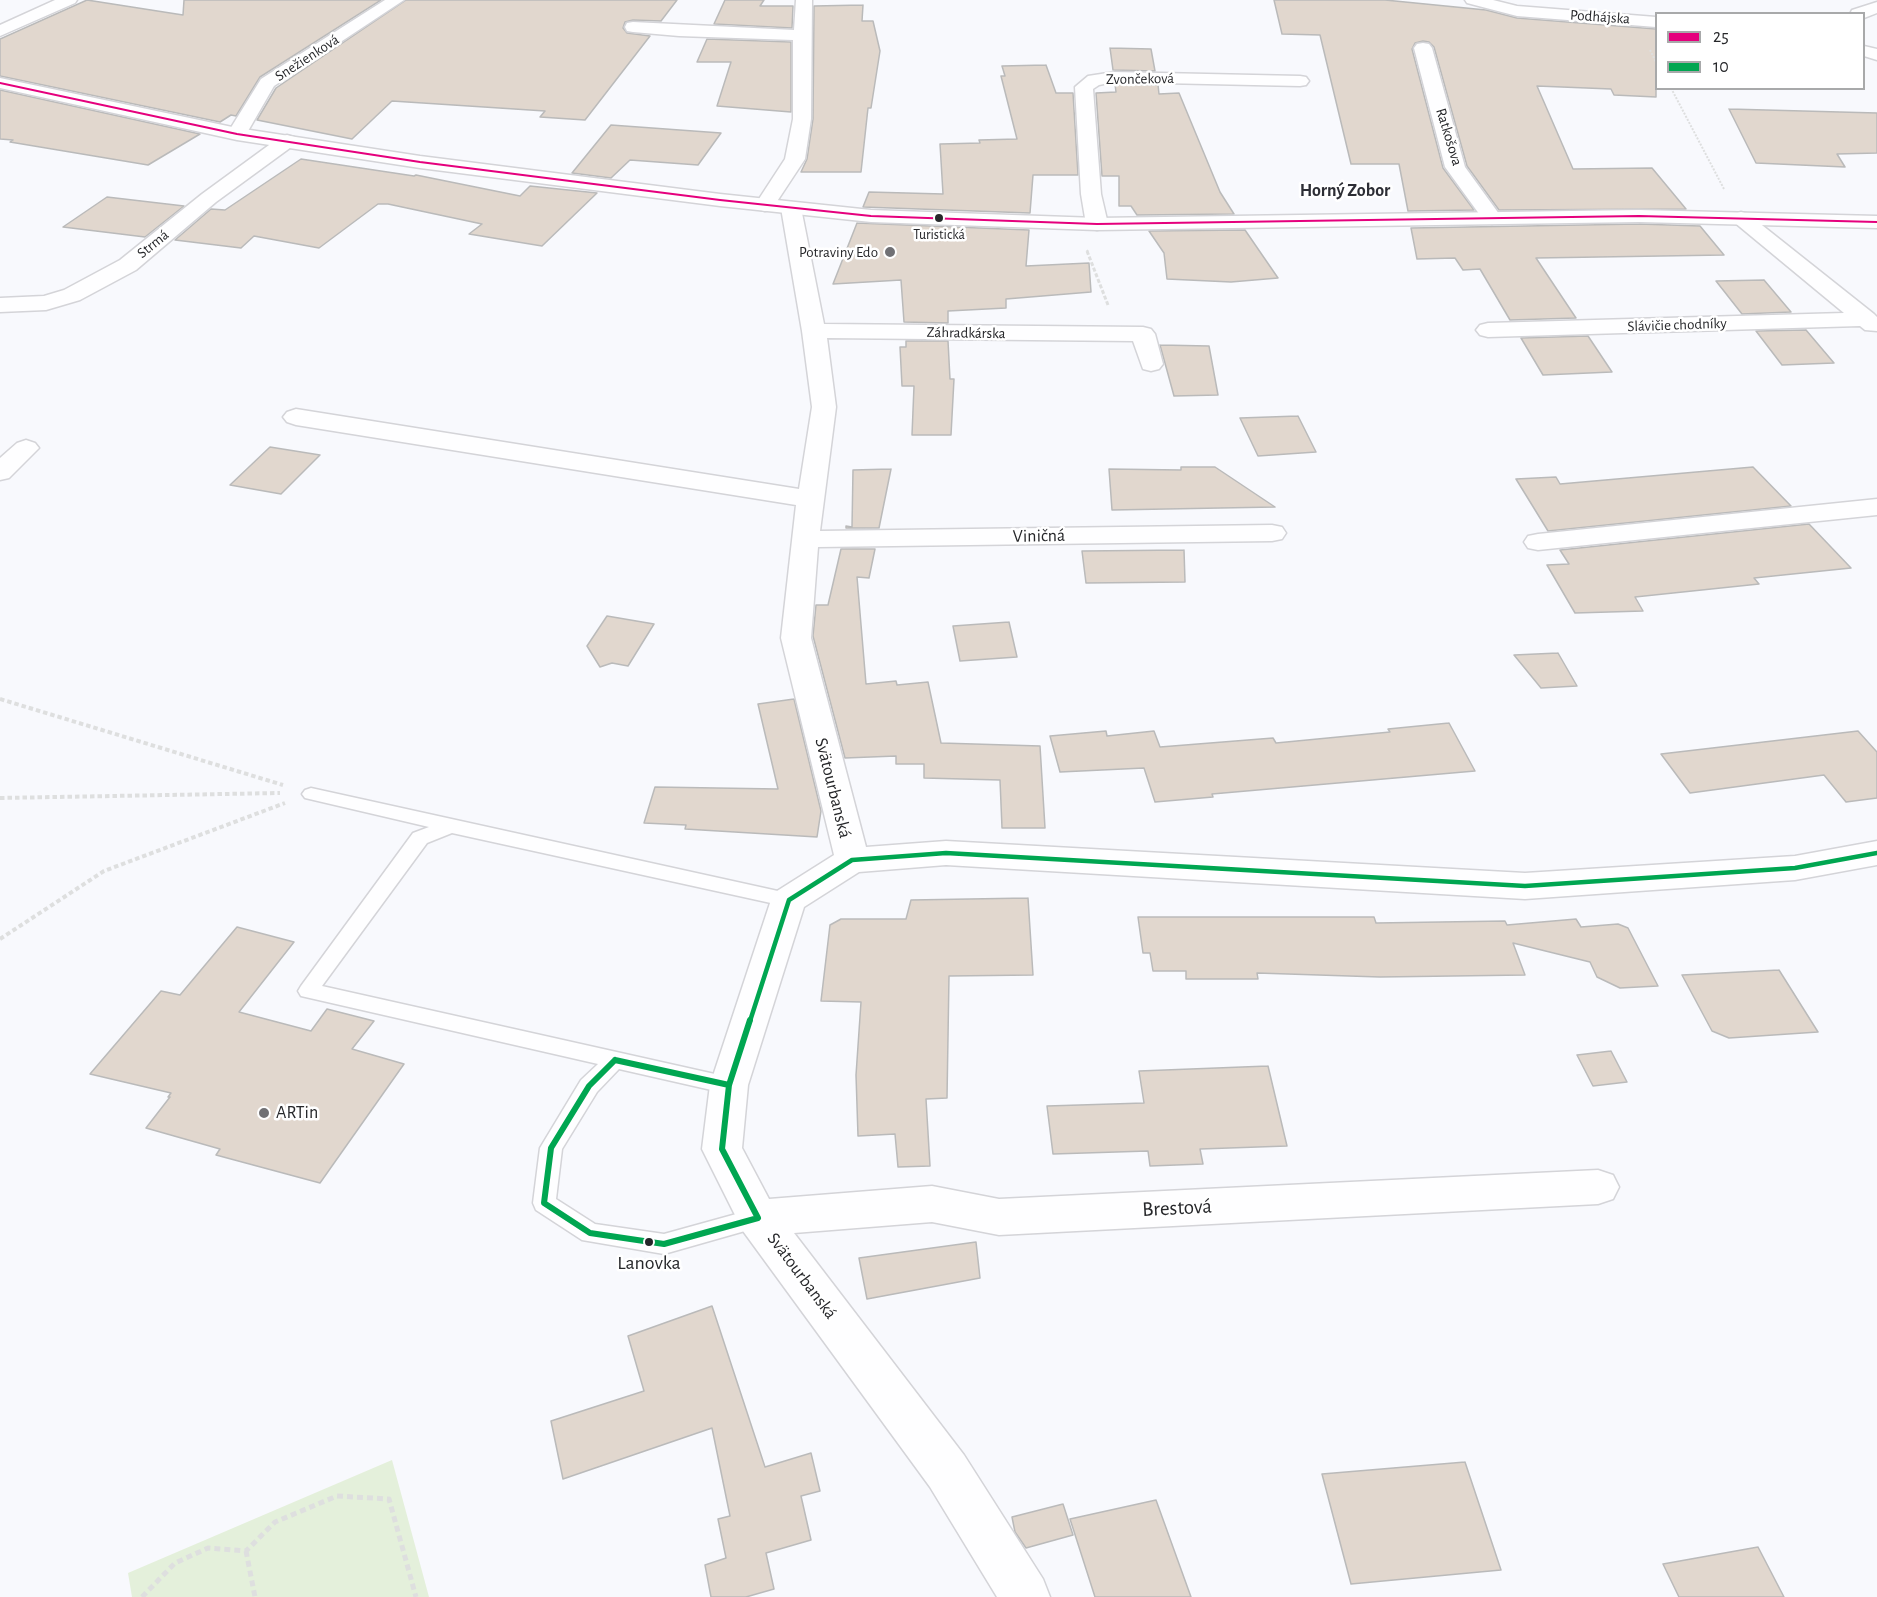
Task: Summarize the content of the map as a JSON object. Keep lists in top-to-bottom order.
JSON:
{
  "streets": {
    "street": [
      "Podhájska",
      "Snežienková",
      "Zvončeková",
      "Ratkošova",
      "Strmá",
      "Slávičie chodníky",
      "Záhradkárska",
      "Viničná",
      "Svätourbanská",
      "Brestová"
    ]
  },
  "crossings": [
    ["Záhradkárska", "Svätourbanská"],
    ["Viničná", "Svätourbanská"],
    ["Svätourbanská", "Brestová"]
  ],
  "districts": ["Horný Zobor"],
  "places": [
    "Turistická",
    "Potraviny Edo",
    "ARTin",
    "Lanovka"
  ],
  "lines": ["transit line 25", "transit line 10"],
  "legend": ["25", "10"]
}
